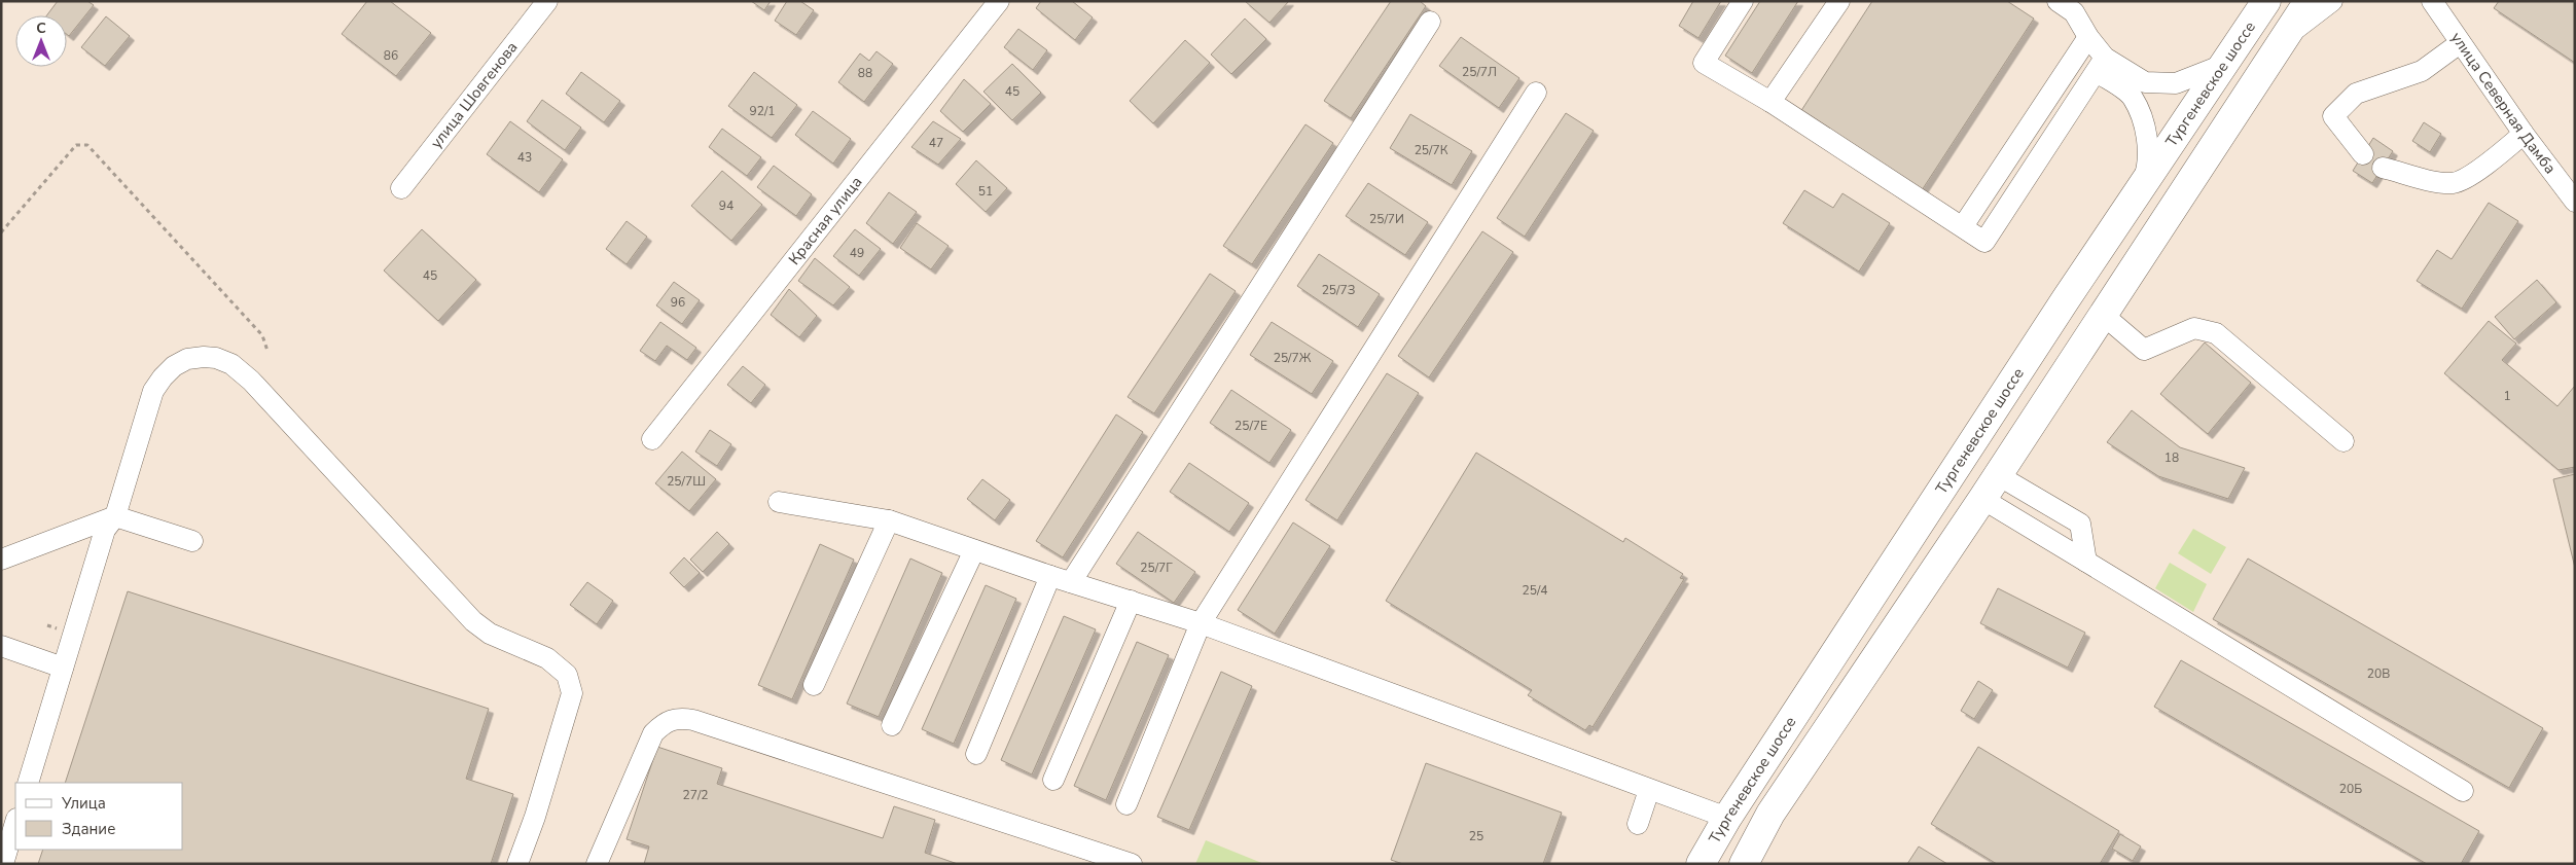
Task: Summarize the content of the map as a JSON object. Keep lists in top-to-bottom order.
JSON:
{
  "streets": {
    "highway": ["Тургеневское шоссе"],
    "street": ["улица Шовгенова", "улица Северная Дамба", "Красная улица"]
  },
  "house_numbers": [
    "86",
    "25/7Л",
    "88",
    "45",
    "92/1",
    "47",
    "25/7К",
    "43",
    "51",
    "94",
    "25/7И",
    "49",
    "45",
    "25/7З",
    "96",
    "25/7Ж",
    "1",
    "25/7Е",
    "18",
    "25/7Ш",
    "25/7Г",
    "25/4",
    "20В",
    "20Б",
    "27/2",
    "25"
  ],
  "legend": ["Улица", "Здание"],
  "north": "top"
}
